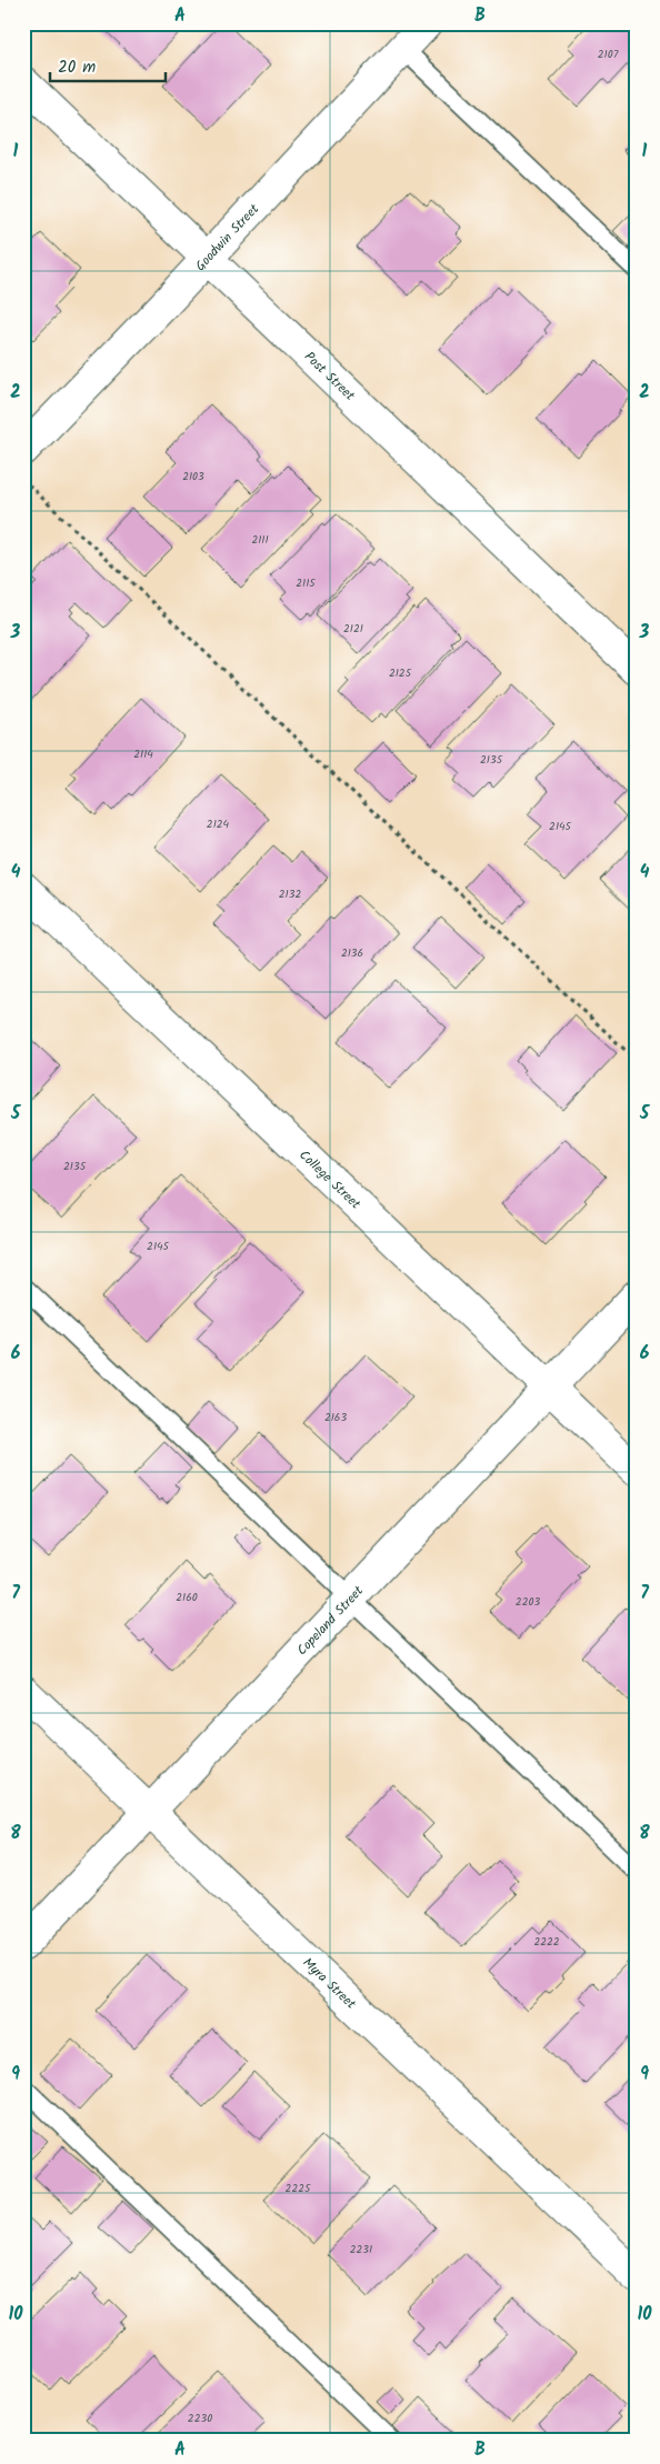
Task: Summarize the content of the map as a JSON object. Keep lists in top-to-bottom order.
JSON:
{
  "streets": {
    "street": [
      "Goodwin Street",
      "Post Street",
      "College Street",
      "Copeland Street",
      "Myra Street"
    ]
  },
  "crossings": [
    ["Goodwin Street", "Post Street"],
    ["College Street", "Copeland Street"],
    ["Copeland Street", "Myra Street"]
  ],
  "house_numbers": [
    "2107",
    "2103",
    "2111",
    "2115",
    "2121",
    "2125",
    "2114",
    "2135",
    "2124",
    "2145",
    "2132",
    "2136",
    "2135",
    "2145",
    "2163",
    "2160",
    "2203",
    "2222",
    "2225",
    "2231",
    "2230"
  ],
  "scale_bar": "20 m",
  "grid": {
    "columns": ["A", "B"],
    "rows": [
      "1",
      "2",
      "3",
      "4",
      "5",
      "6",
      "7",
      "8",
      "9",
      "10"
    ]
  }
}
